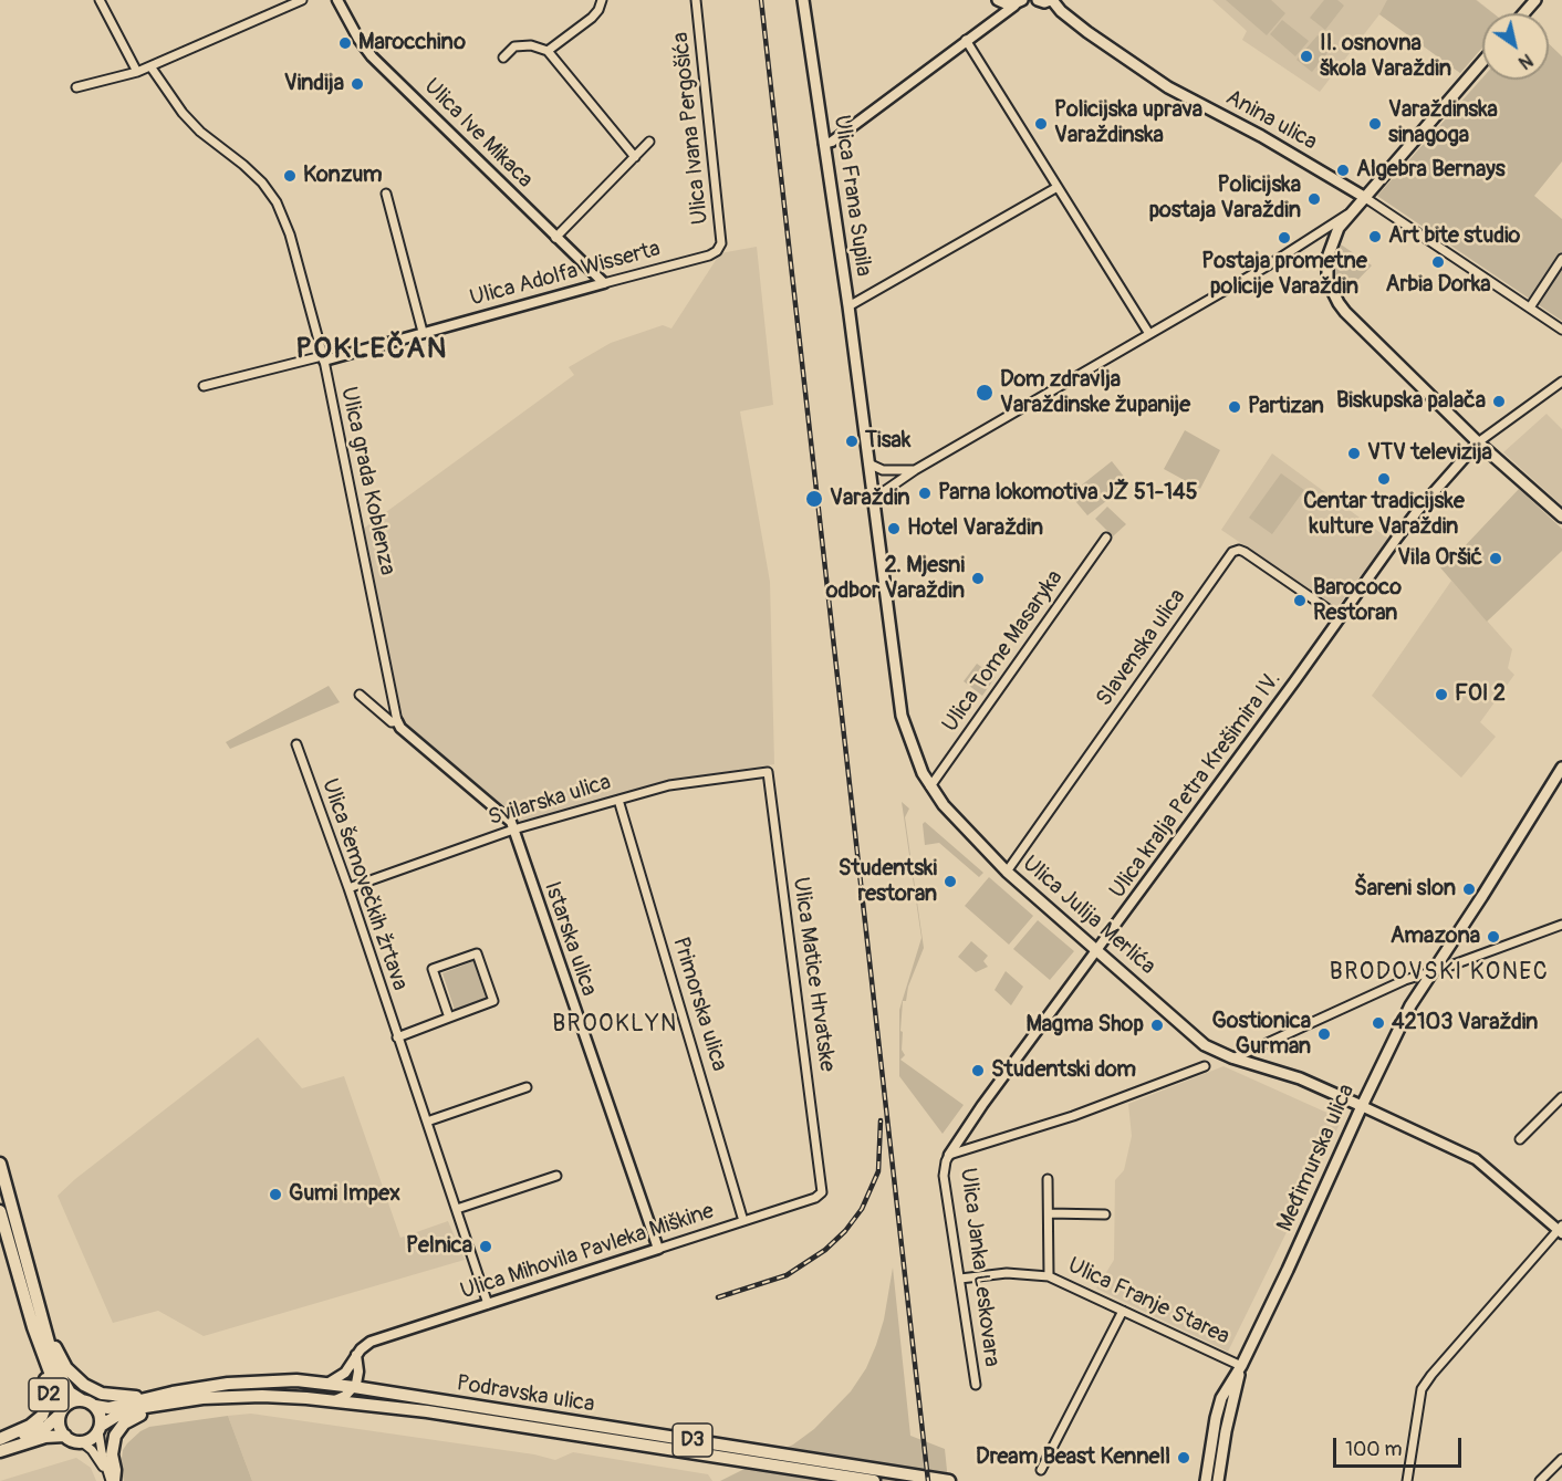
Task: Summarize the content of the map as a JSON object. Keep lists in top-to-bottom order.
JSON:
{
  "streets": {
    "main road": [
      "Anina ulica",
      "Ulica Frana Supila",
      "Ulica Julija Merlića",
      "Međimurska ulica",
      "D2",
      "Podravska ulica",
      "D3"
    ],
    "street": [
      "Ulica Ivana Pergošića",
      "Ulica Ive Mikaca",
      "Ulica Adolfa Wisserta",
      "Ulica grada Koblenza",
      "Slavenska ulica",
      "Ulica Tome Masaryka",
      "Ulica kralja Petra Krešimira IV.",
      "Svilarska ulica",
      "Ulica šemovečkih žrtava",
      "Istarska ulica",
      "Ulica Matice Hrvatske",
      "Primorska ulica",
      "Ulica Mihovila Pavleka Miškine",
      "Ulica Janka Leskovara",
      "Ulica Franje Starea"
    ]
  },
  "crossings": [
    ["Ulica Ivana Pergošića", "Ulica Adolfa Wisserta"],
    ["Ulica Ive Mikaca", "Ulica Adolfa Wisserta"],
    ["Ulica Frana Supila", "Ulica Julija Merlića"],
    ["Ulica Adolfa Wisserta", "Ulica grada Koblenza"],
    ["Ulica grada Koblenza", "Istarska ulica"],
    ["Slavenska ulica", "Ulica kralja Petra Krešimira IV."],
    ["Slavenska ulica", "Ulica Julija Merlića"],
    ["Ulica Tome Masaryka", "Ulica Julija Merlića"],
    ["Ulica kralja Petra Krešimira IV.", "Ulica Julija Merlića"],
    ["Ulica kralja Petra Krešimira IV.", "Ulica Janka Leskovara"],
    ["Svilarska ulica", "Ulica šemovečkih žrtava"],
    ["Svilarska ulica", "Istarska ulica"],
    ["Svilarska ulica", "Ulica Matice Hrvatske"],
    ["Svilarska ulica", "Primorska ulica"],
    ["Ulica šemovečkih žrtava", "Ulica Mihovila Pavleka Miškine"],
    ["Ulica Julija Merlića", "Međimurska ulica"],
    ["Istarska ulica", "Ulica Mihovila Pavleka Miškine"],
    ["Ulica Matice Hrvatske", "Ulica Mihovila Pavleka Miškine"],
    ["Primorska ulica", "Ulica Mihovila Pavleka Miškine"],
    ["Međimurska ulica", "Ulica Franje Starea"],
    ["Ulica Mihovila Pavleka Miškine", "Podravska ulica"],
    ["Ulica Janka Leskovara", "Ulica Franje Starea"],
    ["D2", "Podravska ulica"]
  ],
  "districts": ["POKLEČAN", "BRODOVSKI KONEC", "BROOKLYN"],
  "places": [
    "Marocchino",
    "II. osnovna škola Varaždin",
    "Vindija",
    "Policijska uprava Varaždinska",
    "Varaždinska sinagoga",
    "Algebra Bernays",
    "Konzum",
    "Policijska postaja Varaždin",
    "Art bite studio",
    "Postaja prometne policije Varaždin",
    "Arbia Dorka",
    "Dom zdravlja Varaždinske županije",
    "Biskupska palača",
    "Partizan",
    "Tisak",
    "VTV televizija",
    "Centar tradicijske kulture Varaždin",
    "Parna lokomotiva JŽ 51-145",
    "Varaždin",
    "Hotel Varaždin",
    "Vila Oršić",
    "2. Mjesni odbor Varaždin",
    "Barococo Restoran",
    "FOI 2",
    "Studentski restoran",
    "Šareni slon",
    "Amazona",
    "42103 Varaždin",
    "Magma Shop",
    "Gostionica Gurman",
    "Studentski dom",
    "Gumi Impex",
    "Pelnica",
    "Dream Beast Kennell"
  ],
  "scale_bar": "100 m",
  "north": "bottom right"
}
